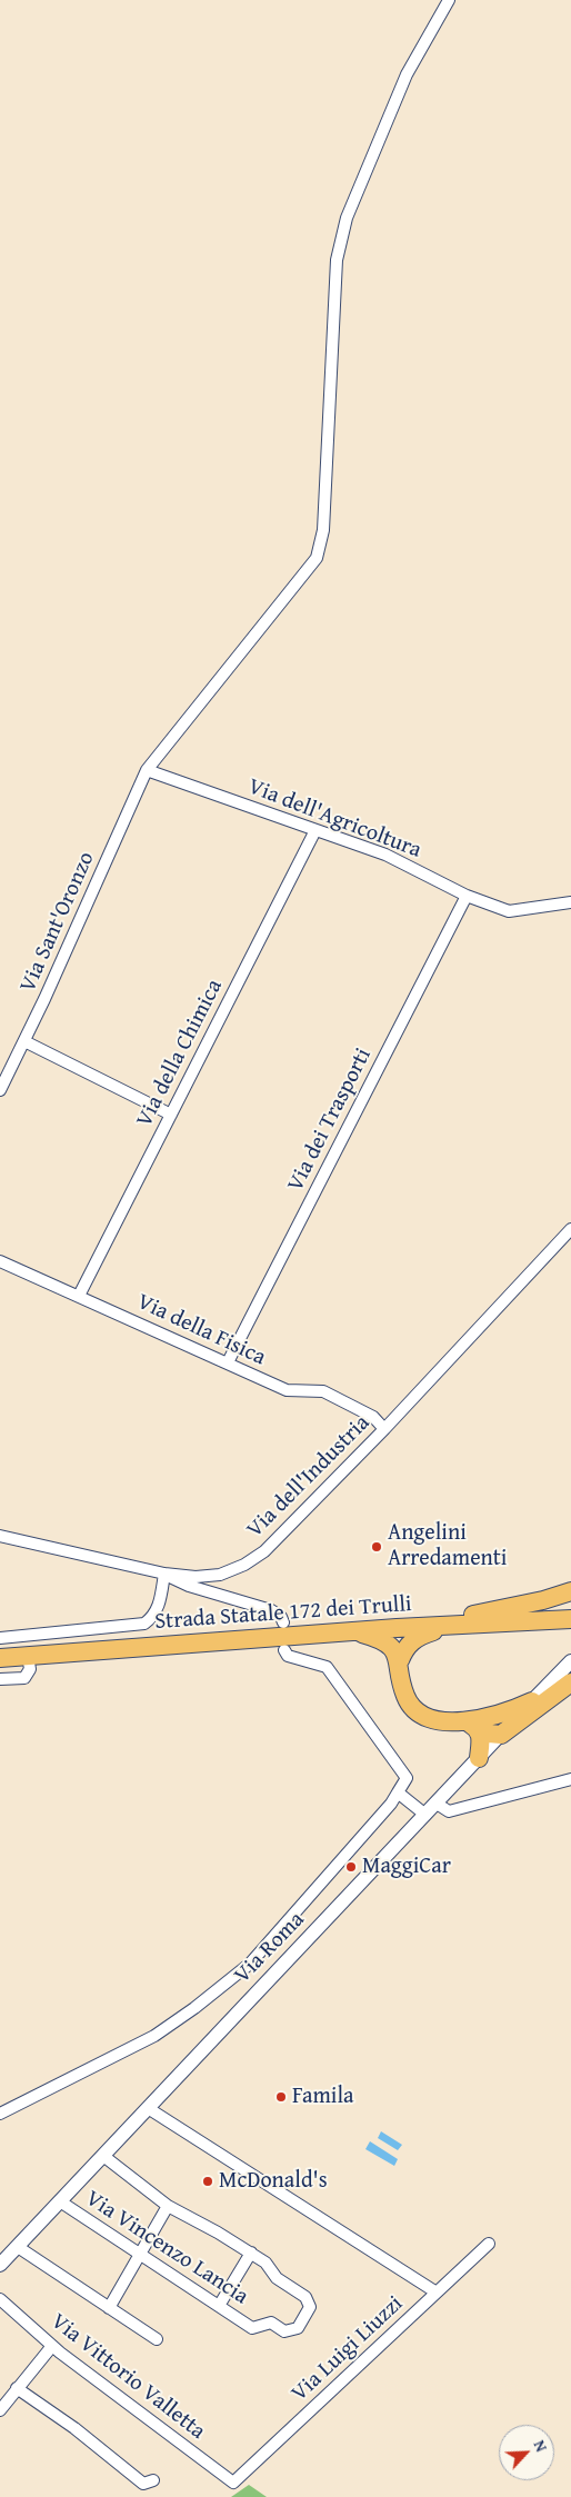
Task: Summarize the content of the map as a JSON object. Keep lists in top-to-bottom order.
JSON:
{
  "streets": {
    "main road": ["Strada Statale 172 dei Trulli"],
    "street": [
      "Via dell'Agricoltura",
      "Via Sant'Oronzo",
      "Via della Chimica",
      "Via dei Trasporti",
      "Via della Fisica",
      "Via dell'Industria",
      "Via Roma",
      "Via Vincenzo Lancia",
      "Via Luigi Liuzzi",
      "Via Vittorio Valletta"
    ]
  },
  "crossings": [
    ["Via dell'Agricoltura", "Via Sant'Oronzo"],
    ["Via dell'Agricoltura", "Via della Chimica"],
    ["Via dell'Agricoltura", "Via dei Trasporti"],
    ["Via della Chimica", "Via della Fisica"],
    ["Via dei Trasporti", "Via della Fisica"],
    ["Via della Fisica", "Via dell'Industria"],
    ["Via Roma", "Via Vincenzo Lancia"],
    ["Via Luigi Liuzzi", "Via Vittorio Valletta"]
  ],
  "places": [
    "Angelini Arredamenti",
    "MaggiCar",
    "Famila",
    "McDonald's"
  ],
  "north": "top right"
}
